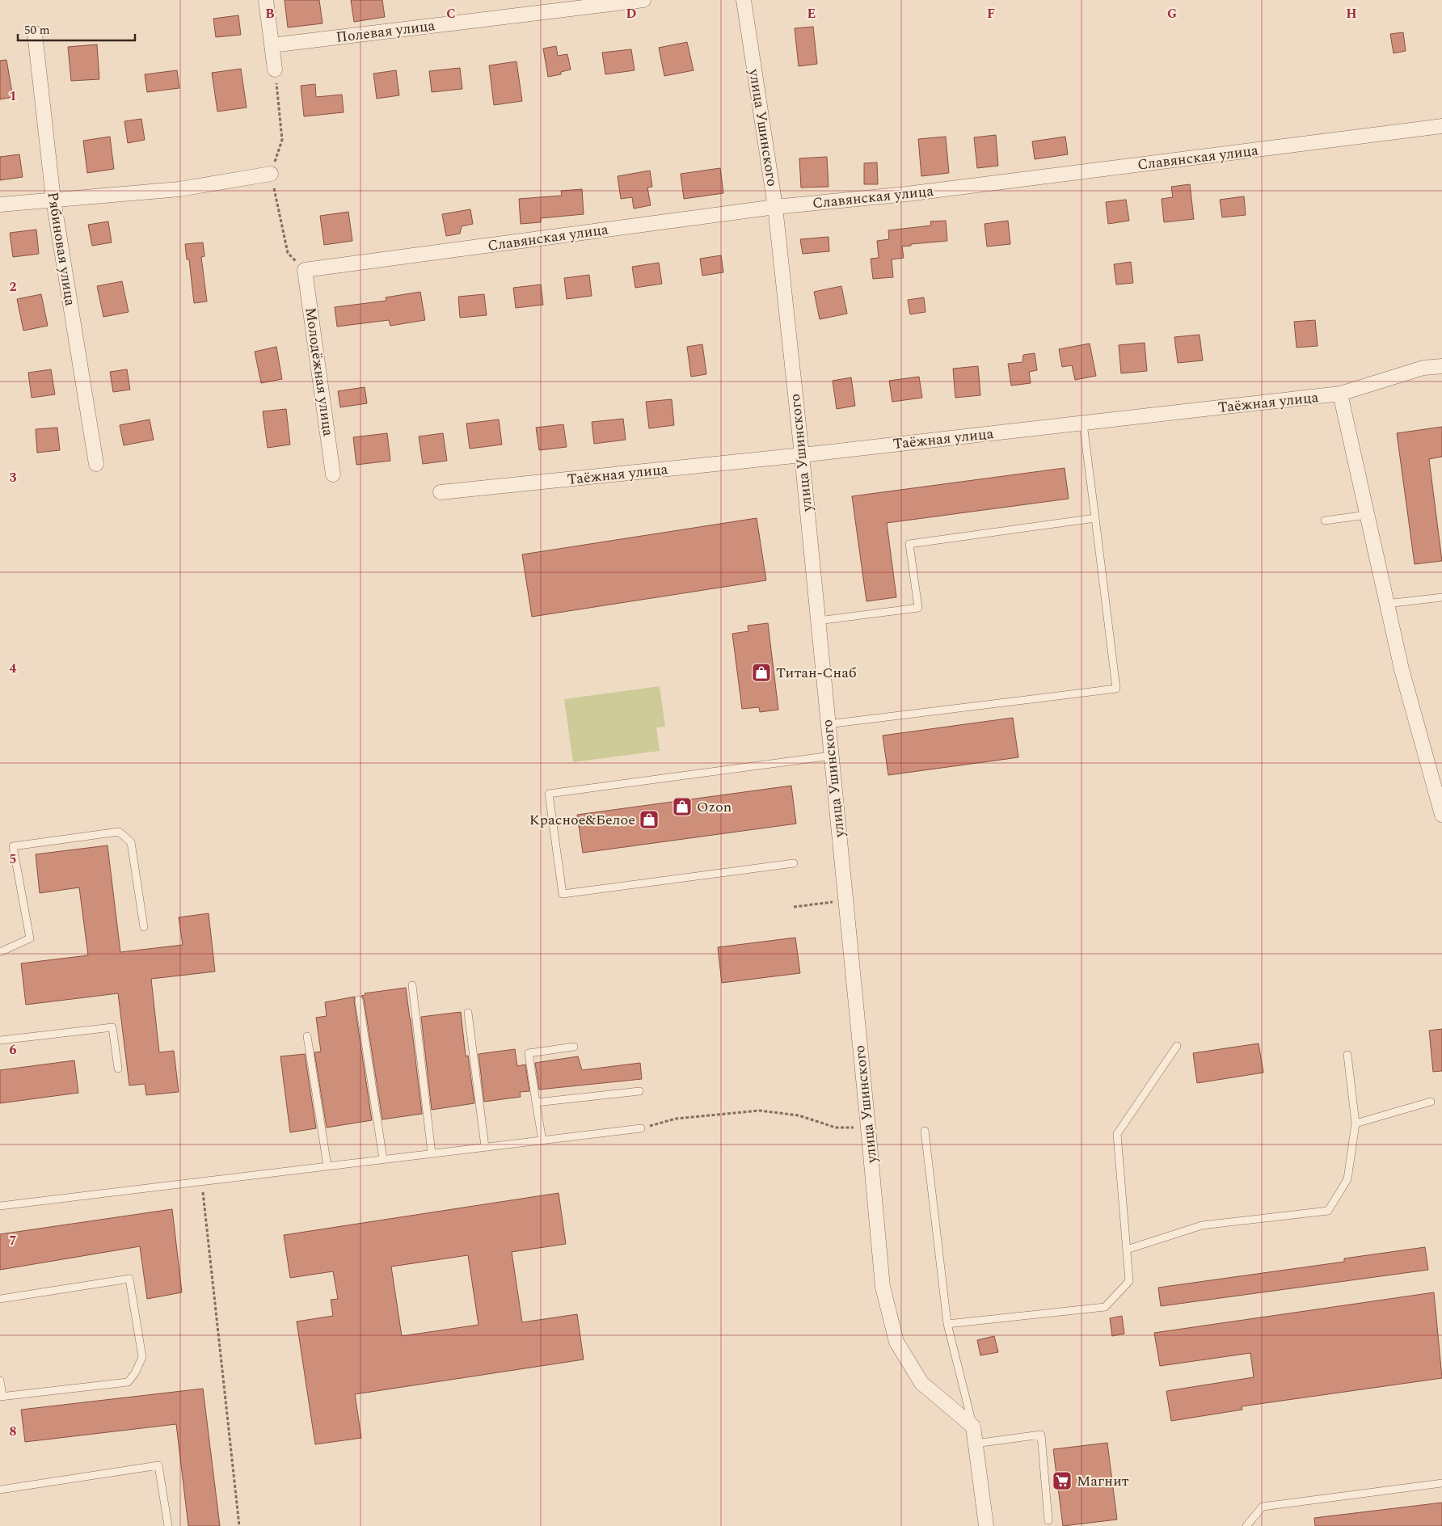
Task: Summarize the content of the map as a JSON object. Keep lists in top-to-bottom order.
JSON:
{
  "streets": {
    "street": [
      "Полевая улица",
      "улица Ушинского",
      "Славянская улица",
      "Рябиновая улица",
      "Молодёжная улица",
      "Таёжная улица"
    ]
  },
  "crossings": [
    ["улица Ушинского", "Славянская улица"],
    ["улица Ушинского", "Таёжная улица"],
    ["Славянская улица", "Молодёжная улица"]
  ],
  "places": {
    "shop": ["Титан-Снаб", "Ozon", "Красное&Белое"],
    "supermarket": ["Магнит"]
  },
  "scale_bar": "50 m",
  "grid": {
    "columns": [
      "B",
      "C",
      "D",
      "E",
      "F",
      "G",
      "H"
    ],
    "rows": [
      "1",
      "2",
      "3",
      "4",
      "5",
      "6",
      "7",
      "8"
    ]
  }
}
